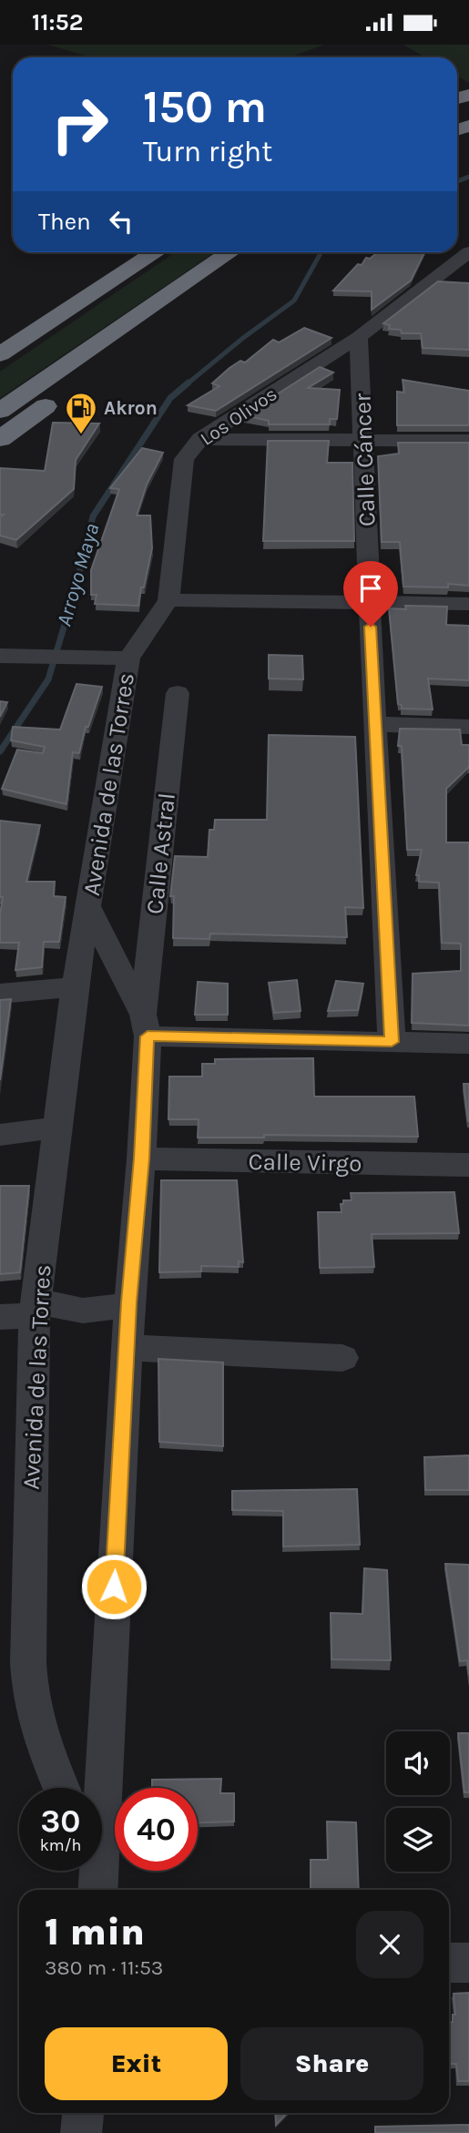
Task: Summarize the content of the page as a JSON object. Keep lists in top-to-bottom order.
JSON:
{
  "streets": {
    "street": [
      "Los Olivos",
      "Calle Cáncer",
      "Avenida de las Torres",
      "Calle Astral",
      "Calle Virgo"
    ]
  },
  "crossings": [
    ["Los Olivos", "Calle Cáncer"],
    ["Los Olivos", "Avenida de las Torres"],
    ["Avenida de las Torres", "Calle Astral"],
    ["Avenida de las Torres", "Calle Virgo"]
  ],
  "water": ["Arroyo Maya"],
  "places": {
    "fuel station": ["Akron"]
  },
  "page": {
    "status": "11:52",
    "turn": ["150 m", "Turn right"],
    "then": "Then",
    "speed": "30 km/h",
    "limit": "40",
    "heading": ["1 min", "380 m · 11:53"],
    "buttons": ["Exit", "Share"]
  }
}
